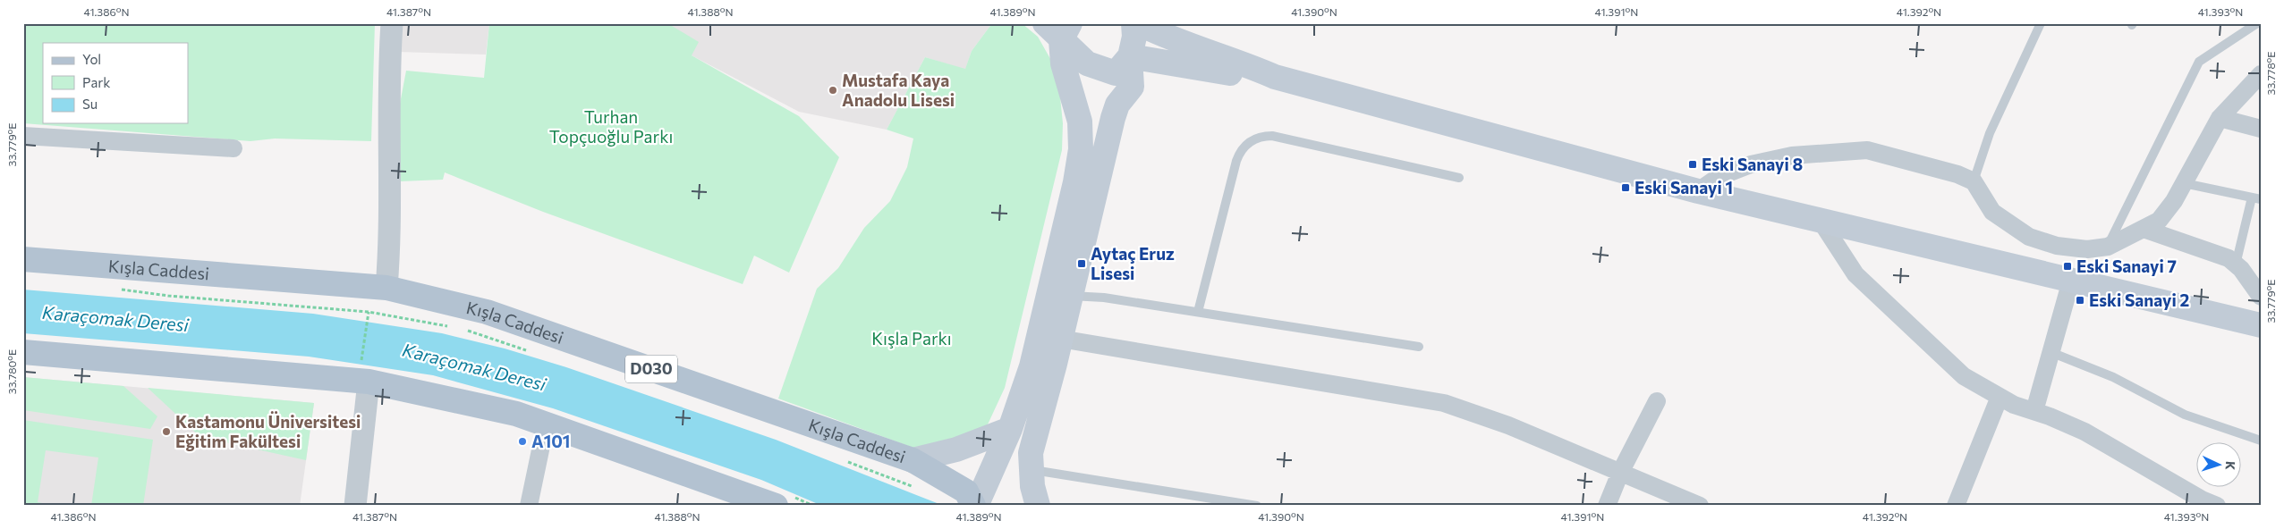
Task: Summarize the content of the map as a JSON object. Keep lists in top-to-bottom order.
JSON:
{
  "streets": {
    "main road": ["Kışla Caddesi", "D030"]
  },
  "water": ["Karaçomak Deresi"],
  "parks": ["Turhan Topçuoğlu Parkı", "Kışla Parkı"],
  "places": {
    "other": ["Mustafa Kaya Anadolu Lisesi", "Kastamonu Üniversitesi Eğitim Fakültesi", "A101"],
    "transit": [
      "Eski Sanayi 8",
      "Eski Sanayi 1",
      "Aytaç Eruz Lisesi",
      "Eski Sanayi 7",
      "Eski Sanayi 2"
    ]
  },
  "legend": ["Yol", "Park", "Su"],
  "north": "right",
  "coordinates": [
    "41.386°N",
    "41.387°N",
    "41.388°N",
    "41.389°N",
    "41.390°N",
    "41.391°N",
    "41.392°N",
    "41.393°N",
    "33.778°E",
    "33.779°E",
    "33.780°E"
  ]
}
